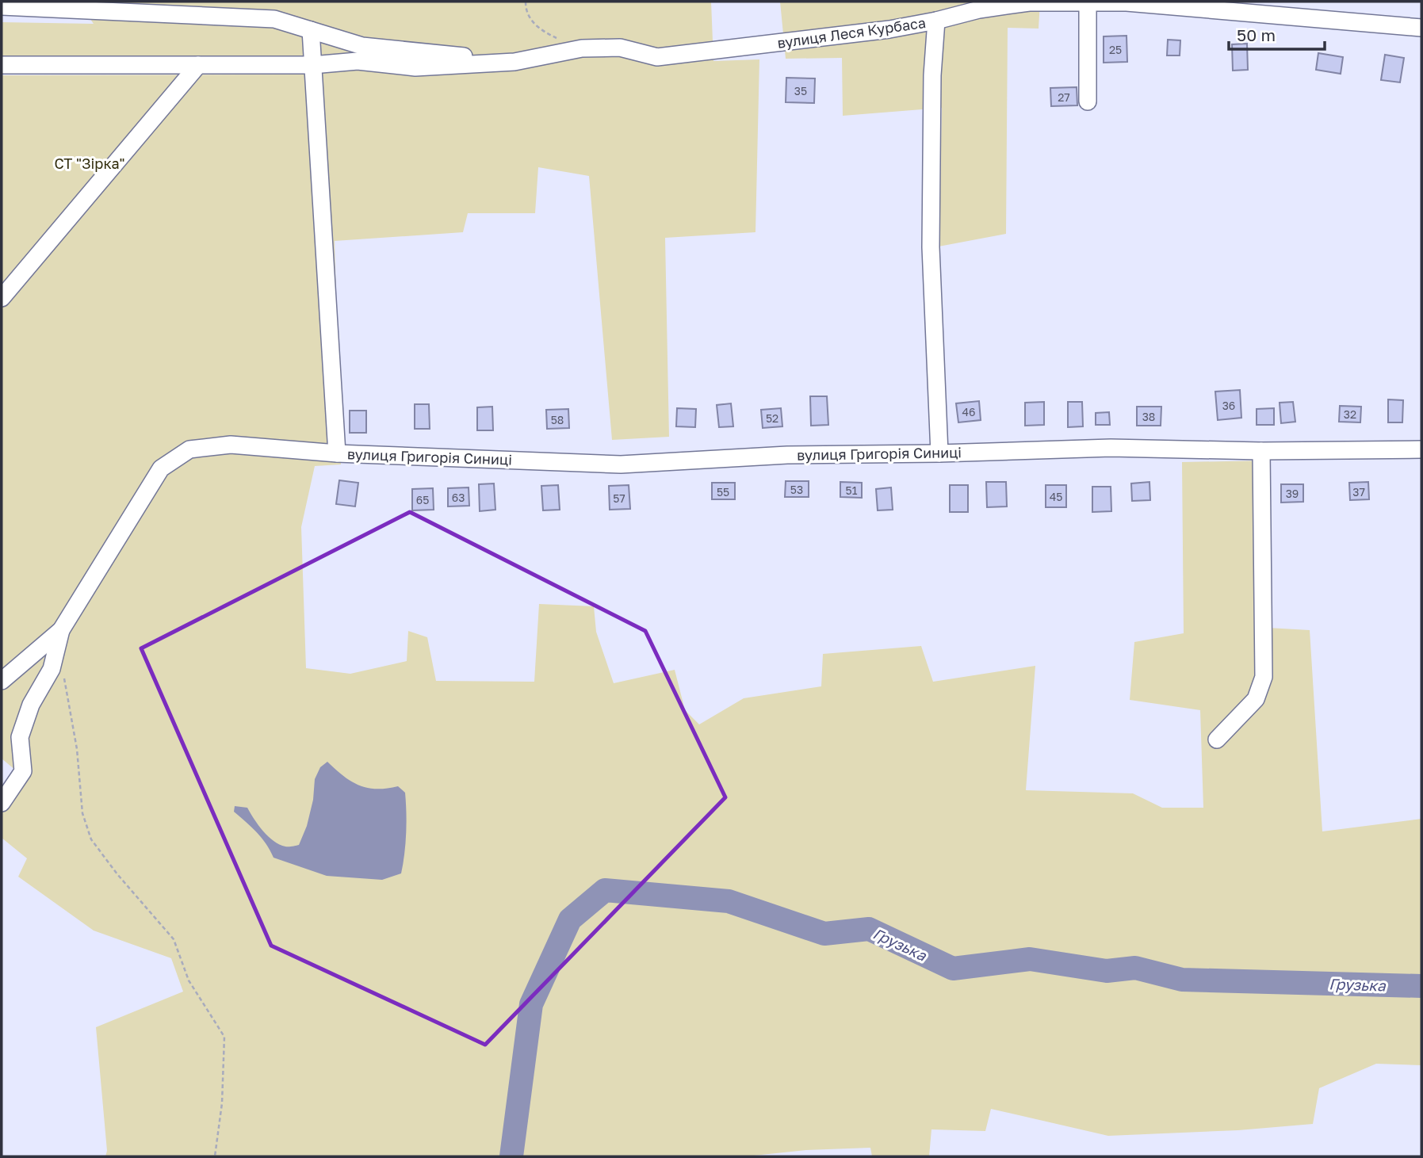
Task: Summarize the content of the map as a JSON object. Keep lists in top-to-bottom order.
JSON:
{
  "streets": {
    "street": ["вулиця Леся Курбаса", "вулиця Григорія Синиці"]
  },
  "water": ["Грузька"],
  "parks": ["СТ \"Зірка\""],
  "house_numbers": [
    "25",
    "35",
    "27",
    "36",
    "46",
    "32",
    "38",
    "52",
    "58",
    "53",
    "51",
    "55",
    "37",
    "39",
    "45",
    "63",
    "57",
    "65"
  ],
  "scale_bar": "50 m"
}
